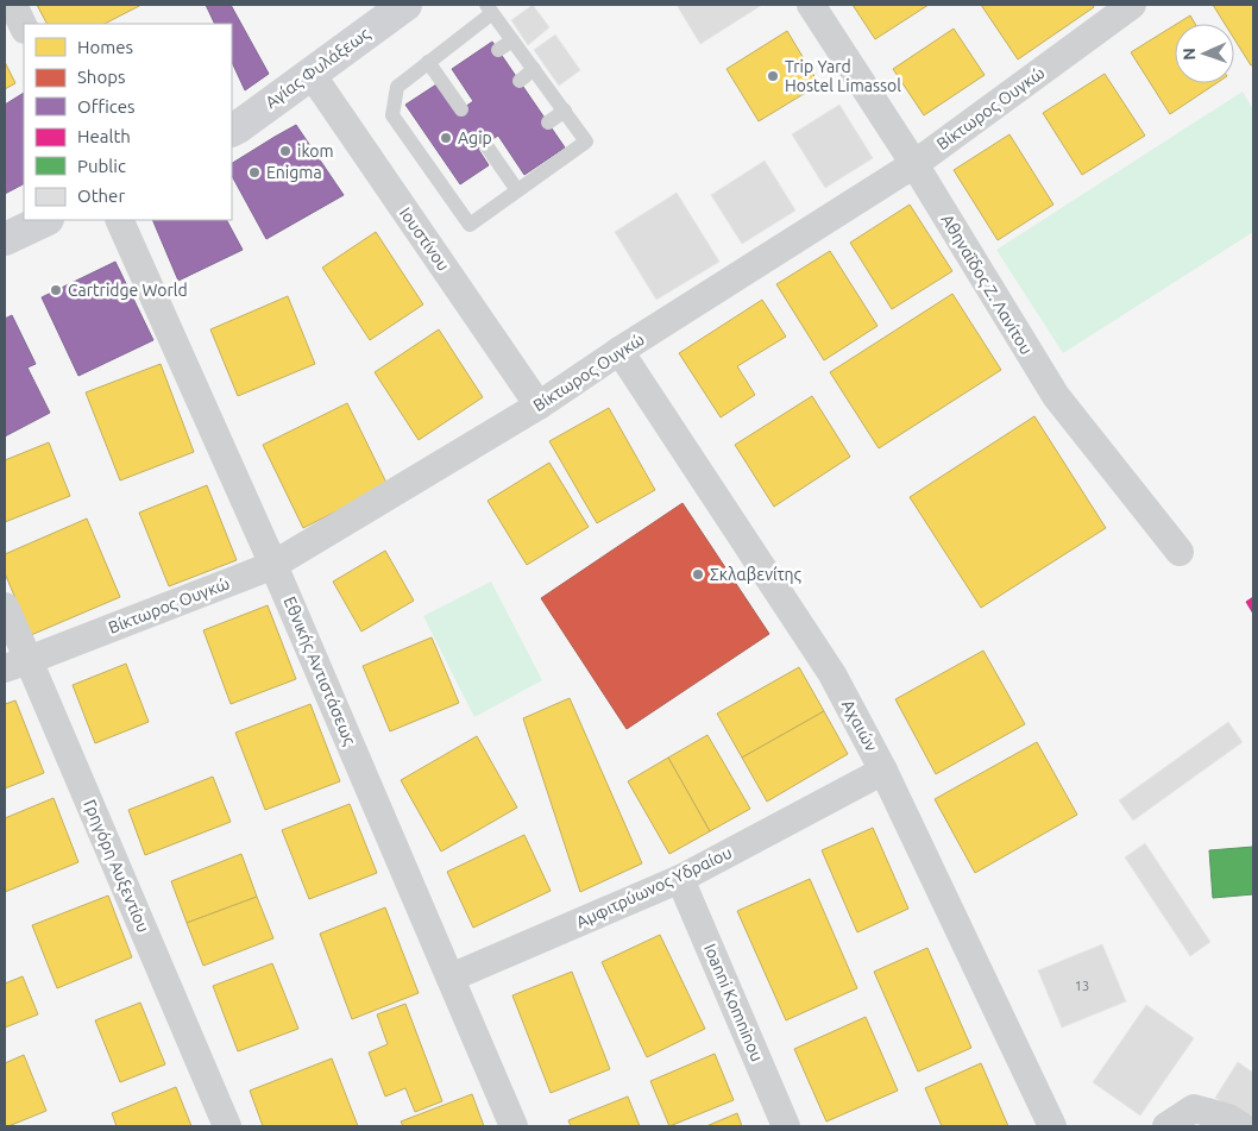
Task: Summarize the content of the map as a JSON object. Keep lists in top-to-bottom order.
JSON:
{
  "streets": {
    "main road": ["Αγίας Φυλάξεως"],
    "street": [
      "Βίκτωρος Ουγκώ",
      "Ιουστίνου",
      "Αθηναΐδος Ζ. Λανίτου",
      "Εθνικής Αντιστάσεως",
      "Αχαιών",
      "Γρηγόρη Αυξεντίου",
      "Αμφιτρύωνος Υδραίου",
      "Ioanni Komninou"
    ]
  },
  "crossings": [
    ["Αγίας Φυλάξεως", "Ιουστίνου"],
    ["Βίκτωρος Ουγκώ", "Ιουστίνου"],
    ["Βίκτωρος Ουγκώ", "Αθηναΐδος Ζ. Λανίτου"],
    ["Βίκτωρος Ουγκώ", "Εθνικής Αντιστάσεως"],
    ["Βίκτωρος Ουγκώ", "Αχαιών"],
    ["Βίκτωρος Ουγκώ", "Γρηγόρη Αυξεντίου"],
    ["Εθνικής Αντιστάσεως", "Αμφιτρύωνος Υδραίου"],
    ["Αχαιών", "Αμφιτρύωνος Υδραίου"],
    ["Αμφιτρύωνος Υδραίου", "Ioanni Komninou"]
  ],
  "places": [
    "Trip Yard Hostel Limassol",
    "Agip",
    "ikom",
    "Enigma",
    "Cartridge World",
    "Σκλαβενίτης"
  ],
  "house_numbers": ["13"],
  "legend": [
    "Homes",
    "Shops",
    "Offices",
    "Health",
    "Public",
    "Other"
  ],
  "north": "left"
}
